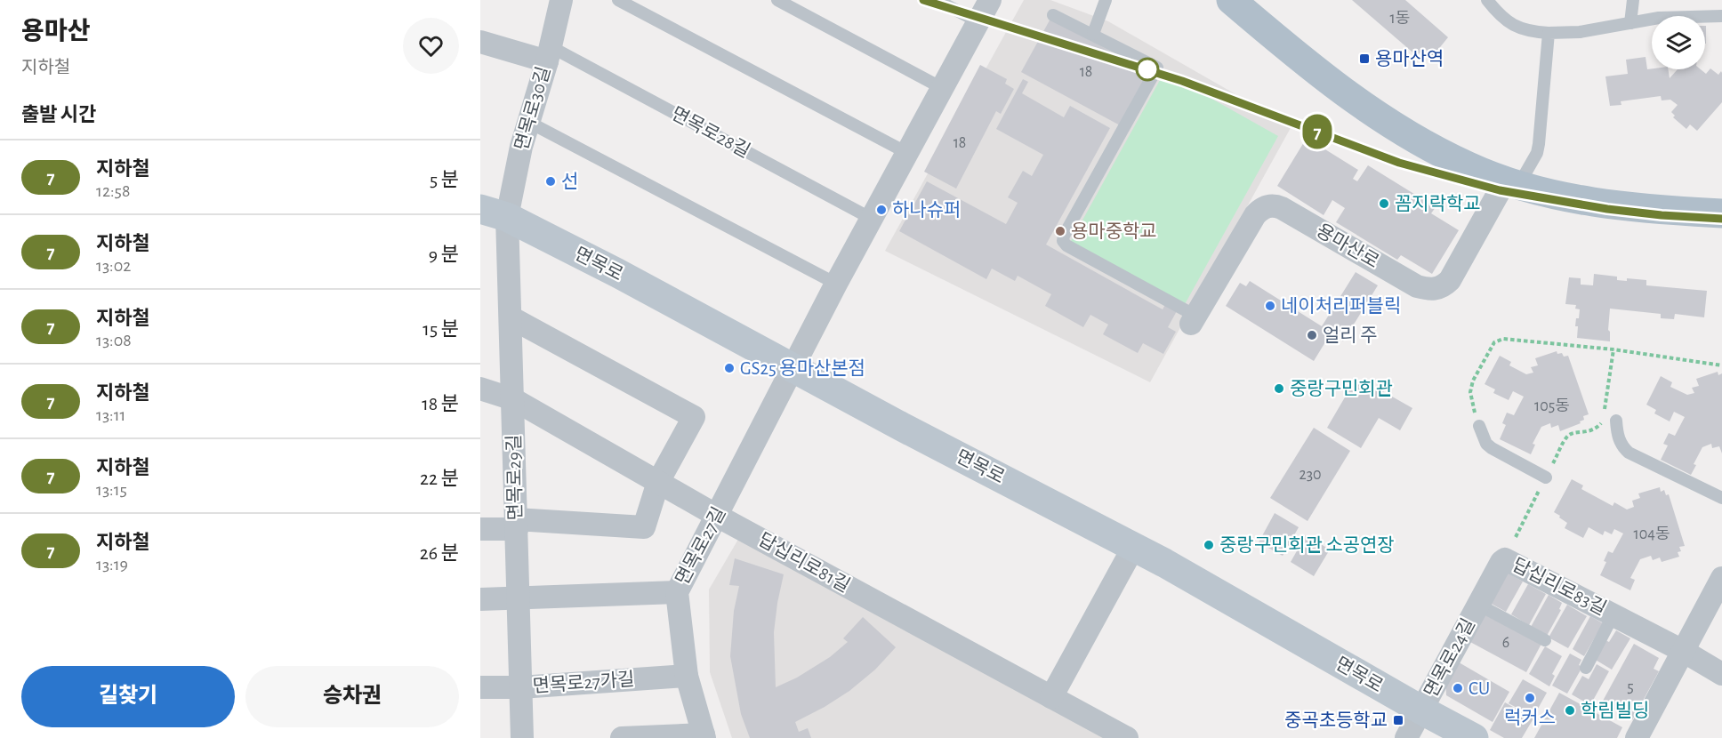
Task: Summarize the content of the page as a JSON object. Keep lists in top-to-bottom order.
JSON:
{
  "streets": {
    "street": [
      "면목로30길",
      "용마산로",
      "면목로",
      "면목로29길",
      "면목로27길",
      "답십리로81길",
      "답십리로83길",
      "면목로24길",
      "면목로27가길"
    ],
    "lane": ["면목로28길"]
  },
  "crossings": [
    ["면목로30길", "면목로28길"],
    ["면목로30길", "면목로"],
    ["면목로30길", "면목로29길"],
    ["면목로", "면목로29길"],
    ["면목로", "면목로27길"],
    ["면목로", "면목로24길"],
    ["면목로29길", "답십리로81길"],
    ["면목로29길", "면목로27가길"],
    ["면목로27길", "답십리로81길"],
    ["면목로27길", "면목로27가길"],
    ["답십리로83길", "면목로24길"]
  ],
  "places": {
    "transit": ["용마산역", "중곡초등학교"],
    "other": [
      "선",
      "꼼지락학교",
      "하나슈퍼",
      "용마중학교",
      "네이처리퍼블릭",
      "얼리 주",
      "GS25 용마산본점",
      "중랑구민회관",
      "중랑구민회관 소공연장",
      "CU",
      "럭커스",
      "학림빌딩"
    ]
  },
  "lines": ["metro line 7"],
  "house_numbers": [
    "1동",
    "18",
    "18",
    "105동",
    "230",
    "104동",
    "6",
    "5"
  ],
  "page": {
    "heading": [
      ["용마산", "지하철"],
      "출발 시간"
    ],
    "on_map": "7",
    "list": [
      {
        "mark": "7",
        "name": "지하철",
        "note": "12:58",
        "value": "5 분"
      },
      {
        "mark": "7",
        "name": "지하철",
        "note": "13:02",
        "value": "9 분"
      },
      {
        "mark": "7",
        "name": "지하철",
        "note": "13:08",
        "value": "15 분"
      },
      {
        "mark": "7",
        "name": "지하철",
        "note": "13:11",
        "value": "18 분"
      },
      {
        "mark": "7",
        "name": "지하철",
        "note": "13:15",
        "value": "22 분"
      },
      {
        "mark": "7",
        "name": "지하철",
        "note": "13:19",
        "value": "26 분"
      }
    ],
    "buttons": ["길찾기", "승차권"]
  }
}
